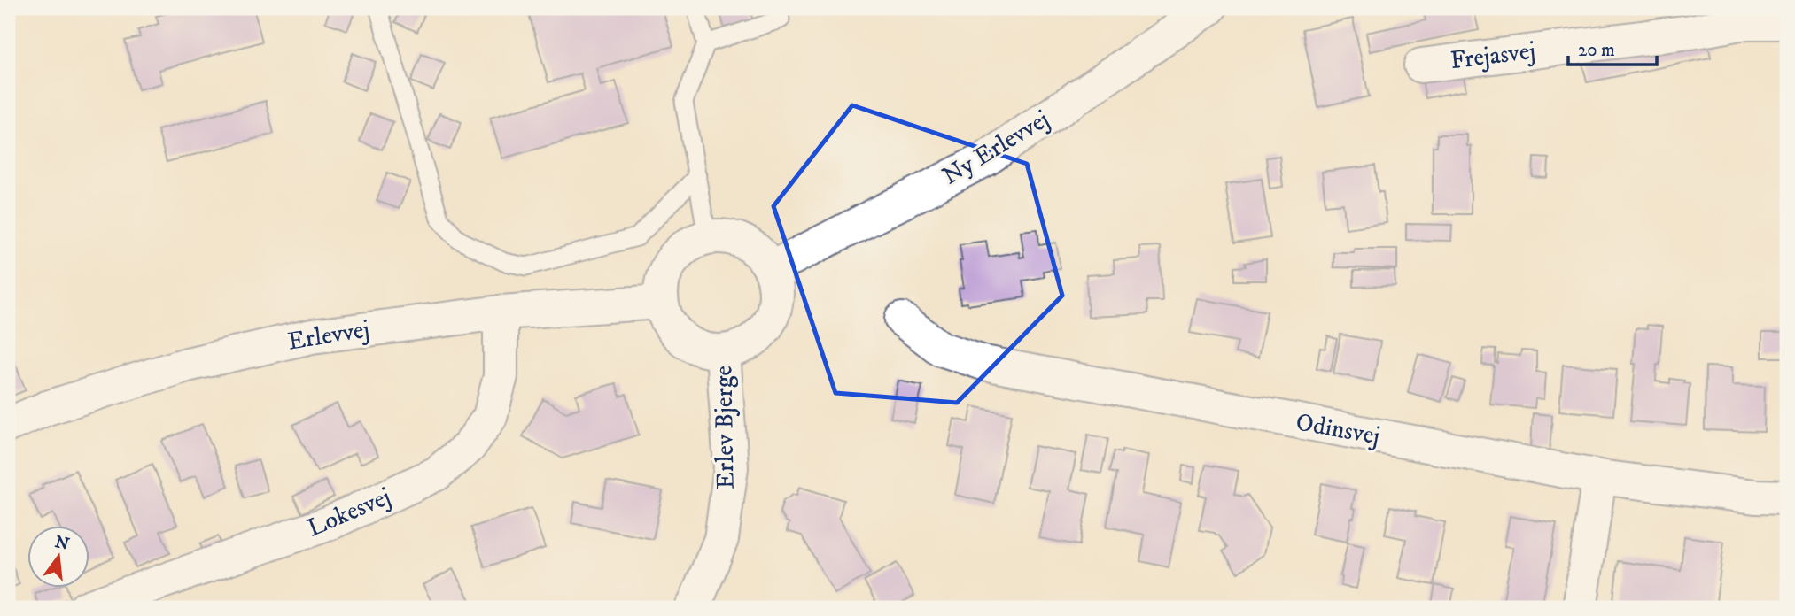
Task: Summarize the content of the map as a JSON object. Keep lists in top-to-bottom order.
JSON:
{
  "streets": {
    "street": [
      "Frejasvej",
      "Ny Erlevvej",
      "Erlevvej",
      "Erlev Bjerge",
      "Odinsvej",
      "Lokesvej"
    ]
  },
  "crossings": [
    ["Ny Erlevvej", "Erlevvej"],
    ["Ny Erlevvej", "Erlev Bjerge"],
    ["Erlevvej", "Erlev Bjerge"],
    ["Erlevvej", "Lokesvej"]
  ],
  "scale_bar": "20 m",
  "north": "top"
}
